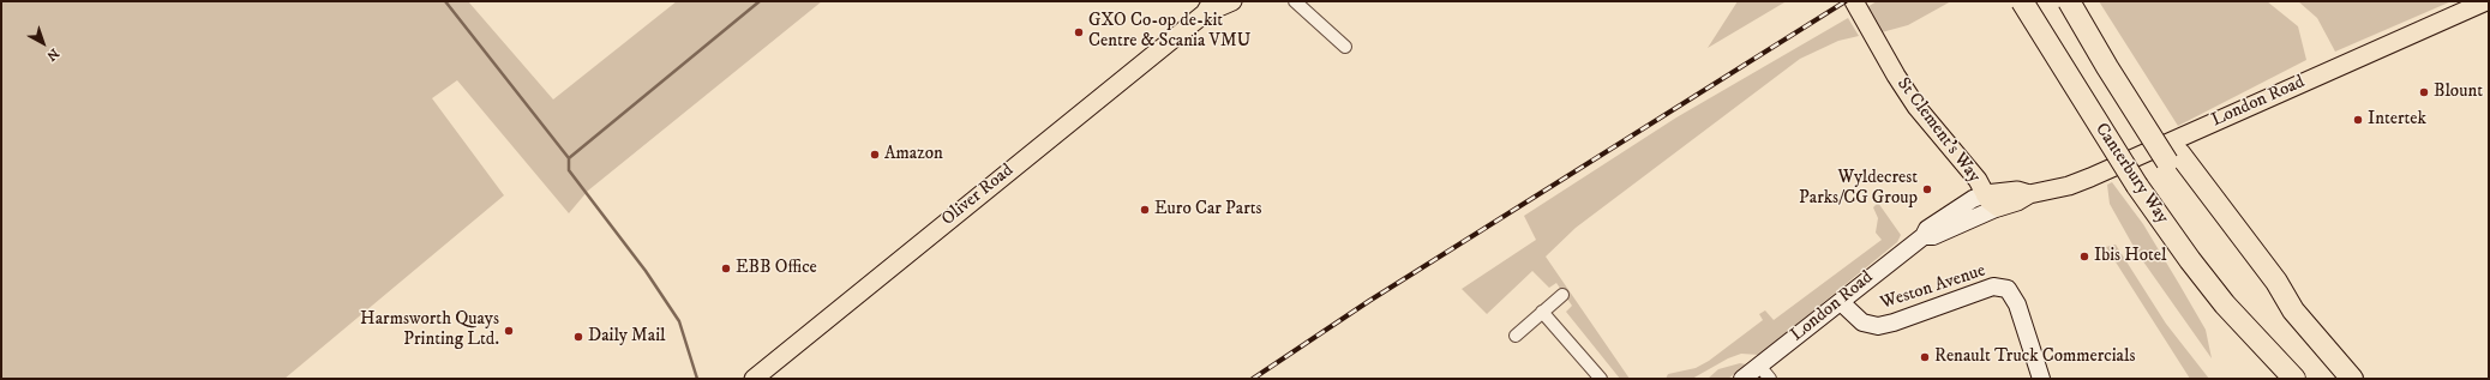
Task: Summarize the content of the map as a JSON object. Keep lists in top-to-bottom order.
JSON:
{
  "streets": {
    "highway": ["Canterbury Way"],
    "main road": ["London Road", "St Clement's Way", "Oliver Road"],
    "street": ["Weston Avenue"]
  },
  "crossings": [
    ["London Road", "St Clement's Way"],
    ["London Road", "Weston Avenue"]
  ],
  "places": [
    "GXO Co-op de-kit Centre & Scania VMU",
    "Blount",
    "Intertek",
    "Amazon",
    "Wyldecrest Parks/CG Group",
    "Euro Car Parts",
    "Ibis Hotel",
    "EBB Office",
    "Harmsworth Quays Printing Ltd.",
    "Daily Mail",
    "Renault Truck Commercials"
  ],
  "north": "bottom right"
}
